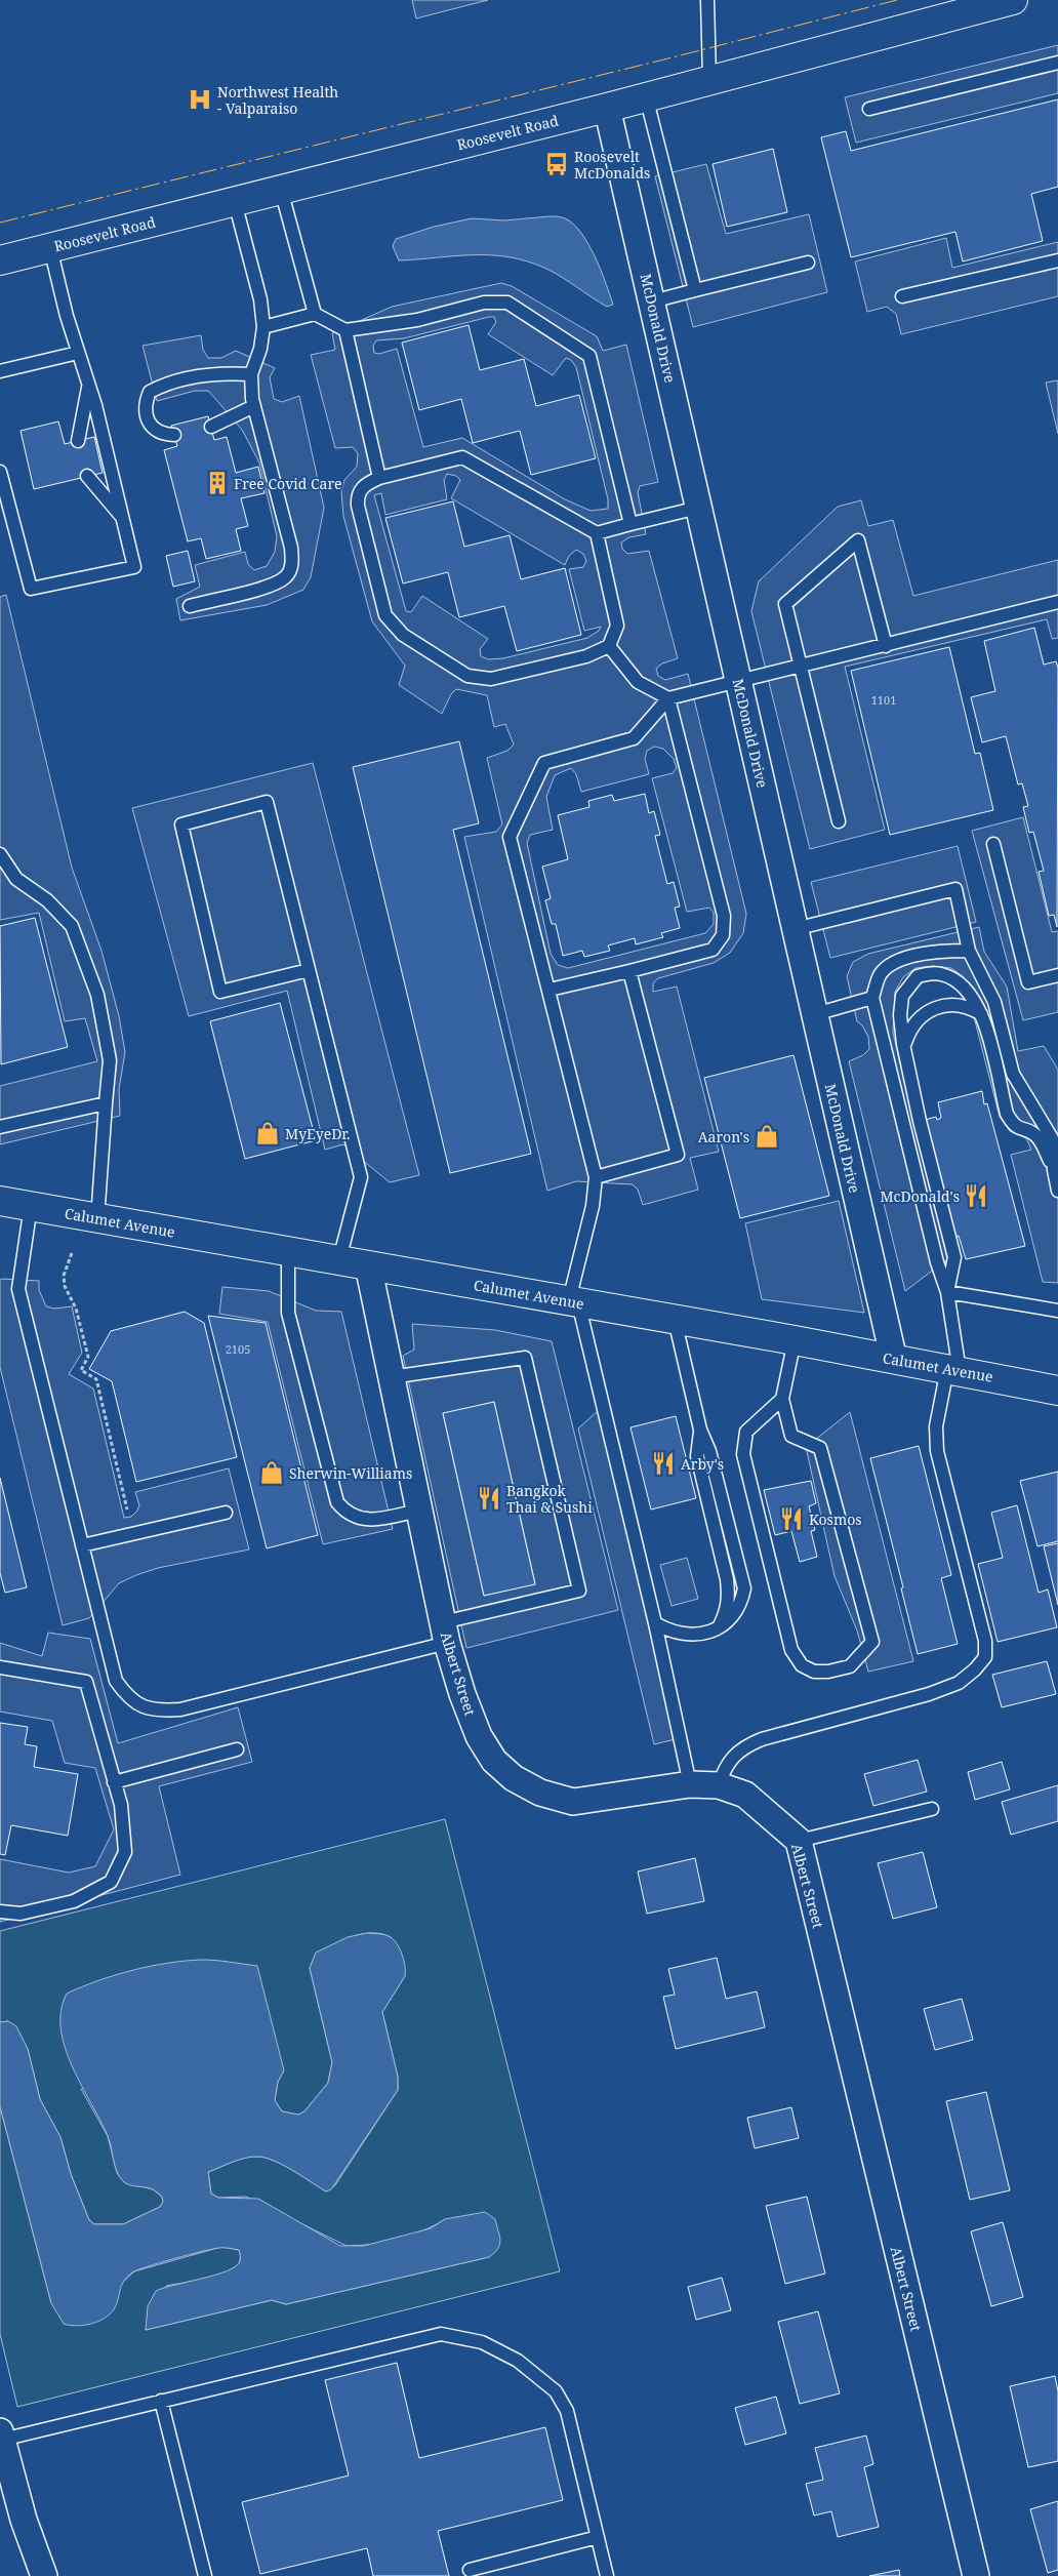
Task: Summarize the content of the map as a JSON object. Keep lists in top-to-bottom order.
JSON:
{
  "streets": {
    "main road": ["Roosevelt Road", "Calumet Avenue"],
    "street": ["McDonald Drive", "Albert Street"]
  },
  "crossings": [
    ["Roosevelt Road", "McDonald Drive"],
    ["McDonald Drive", "Calumet Avenue"],
    ["Calumet Avenue", "Albert Street"]
  ],
  "places": {
    "hospital": ["Northwest Health - Valparaiso"],
    "bus stop": ["Roosevelt McDonalds"],
    "building": ["Free Covid Care"],
    "shop": ["MyEyeDr.", "Aaron's", "Sherwin-Williams"],
    "restaurant": [
      "McDonald's",
      "Arby's",
      "Bangkok Thai & Sushi",
      "Kosmos"
    ]
  },
  "house_numbers": ["1101", "2105"]
}
